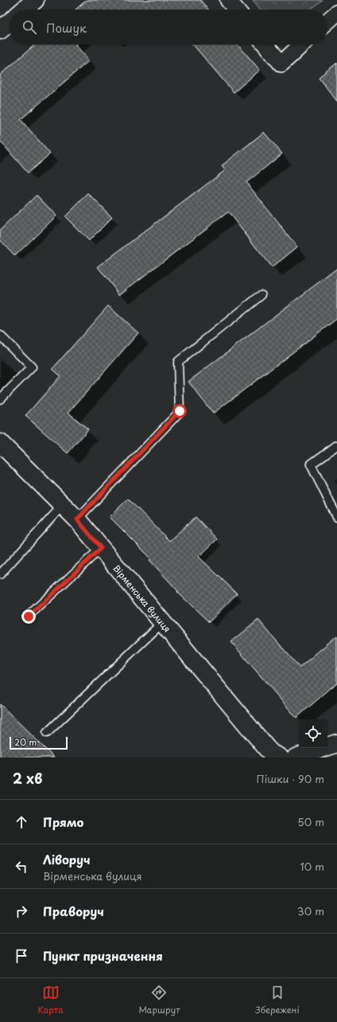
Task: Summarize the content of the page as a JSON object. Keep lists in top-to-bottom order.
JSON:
{
  "streets": {
    "main road": ["Вірменська вулиця"]
  },
  "scale_bar": "20 m",
  "page": {
    "search": "Пошук",
    "scale": "20 m",
    "heading": ["2 хв", "Пішки · 90 m"],
    "list": [
      ["Прямо", "50 m"],
      ["Ліворуч", "Вірменська вулиця", "10 m"],
      ["Праворуч", "30 m"],
      "Пункт призначення"
    ],
    "nav": ["Карта", "Маршрут", "Збережені"]
  }
}
